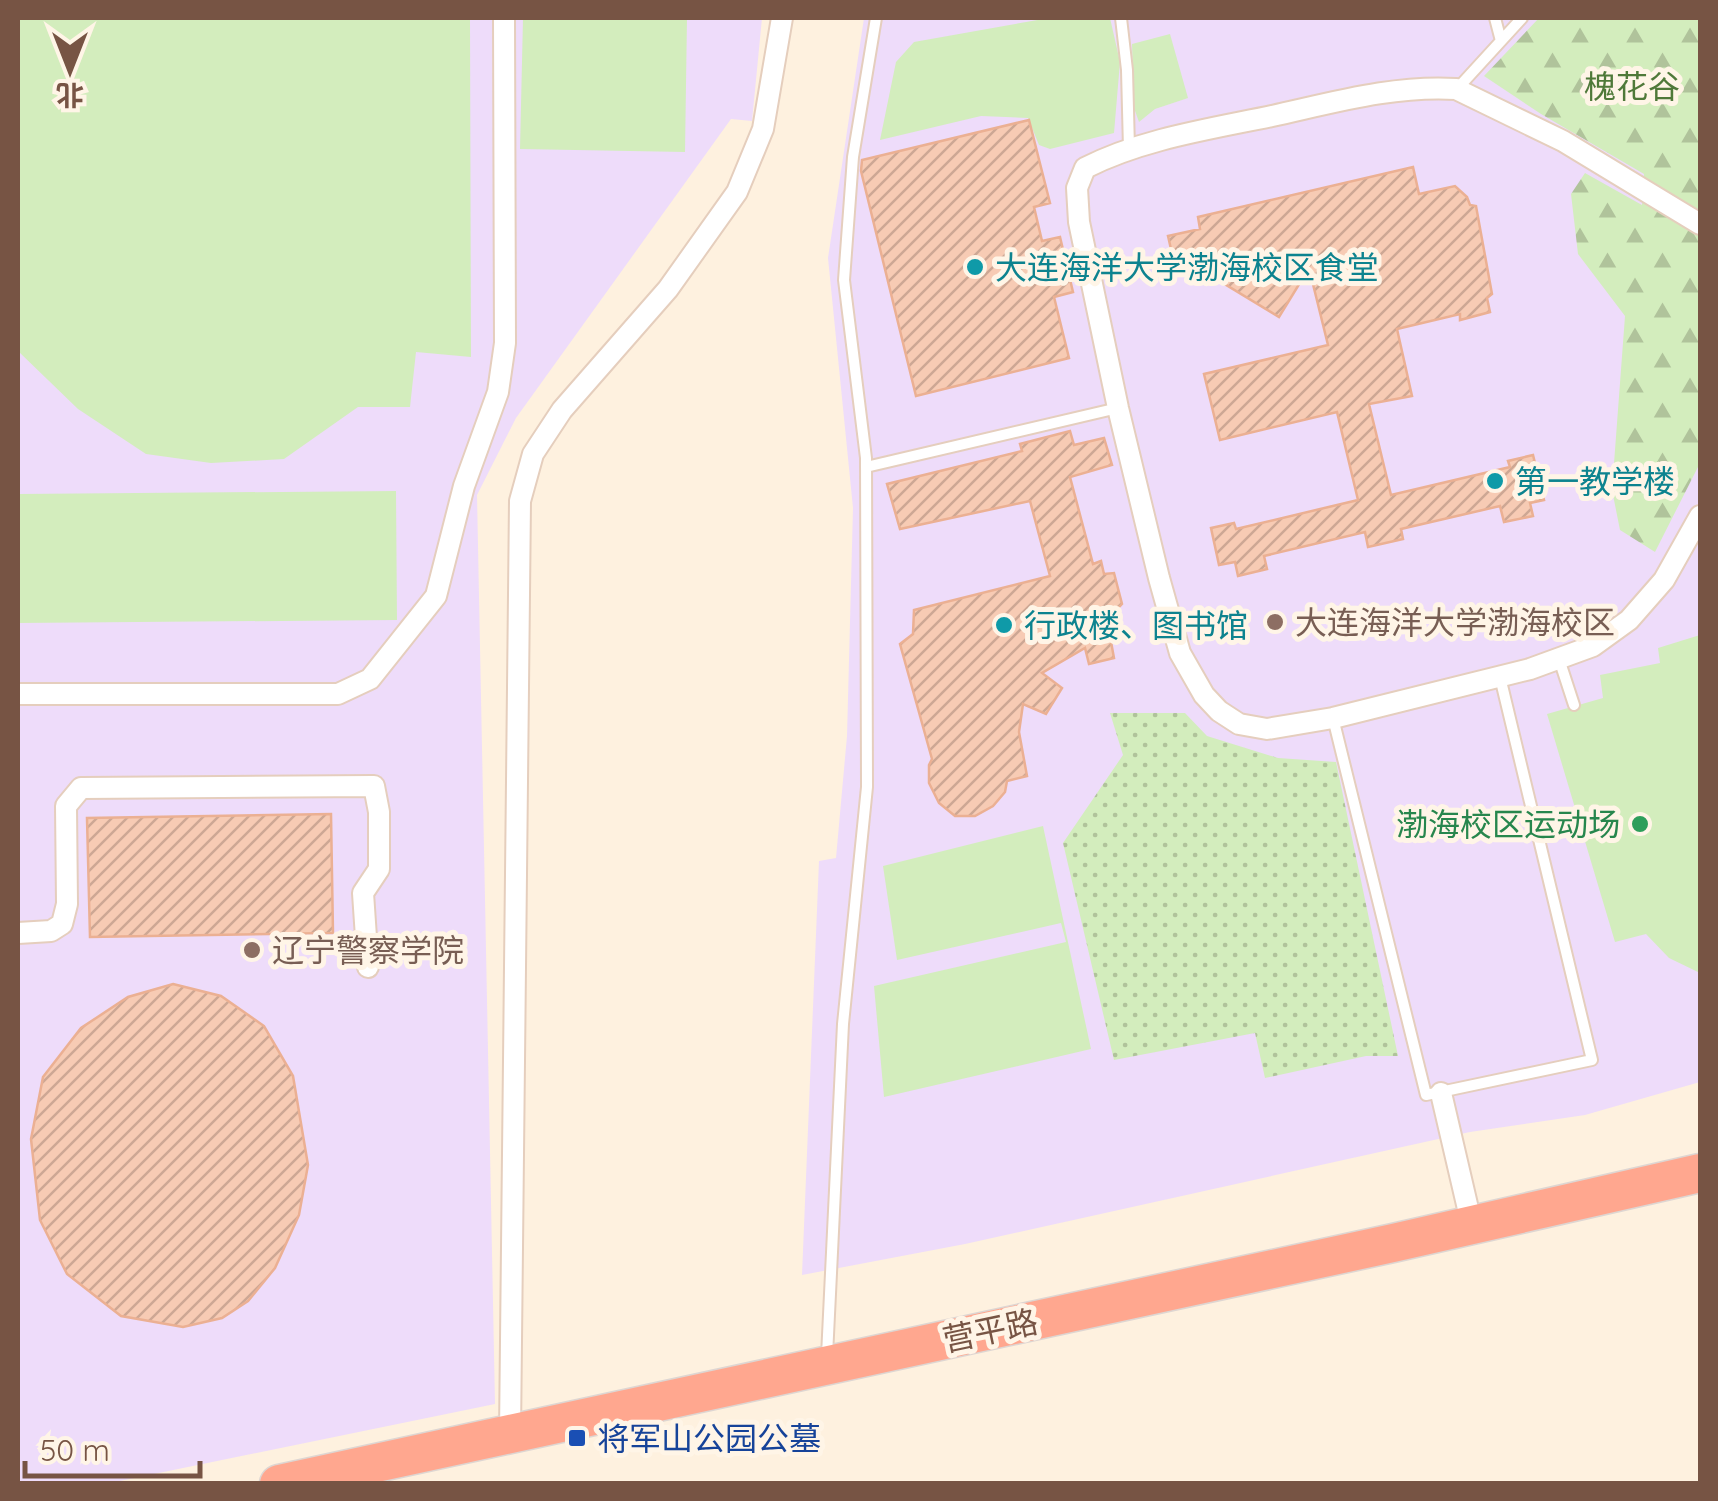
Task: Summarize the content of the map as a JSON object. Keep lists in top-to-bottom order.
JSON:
{
  "streets": {
    "highway": ["营平路"]
  },
  "parks": ["槐花谷"],
  "places": {
    "other": [
      "大连海洋大学渤海校区食堂",
      "第一教学楼",
      "大连海洋大学渤海校区",
      "行政楼、图书馆",
      "渤海校区运动场",
      "辽宁警察学院"
    ],
    "transit": ["将军山公园公墓"]
  },
  "scale_bar": "50 m",
  "north": "bottom"
}
